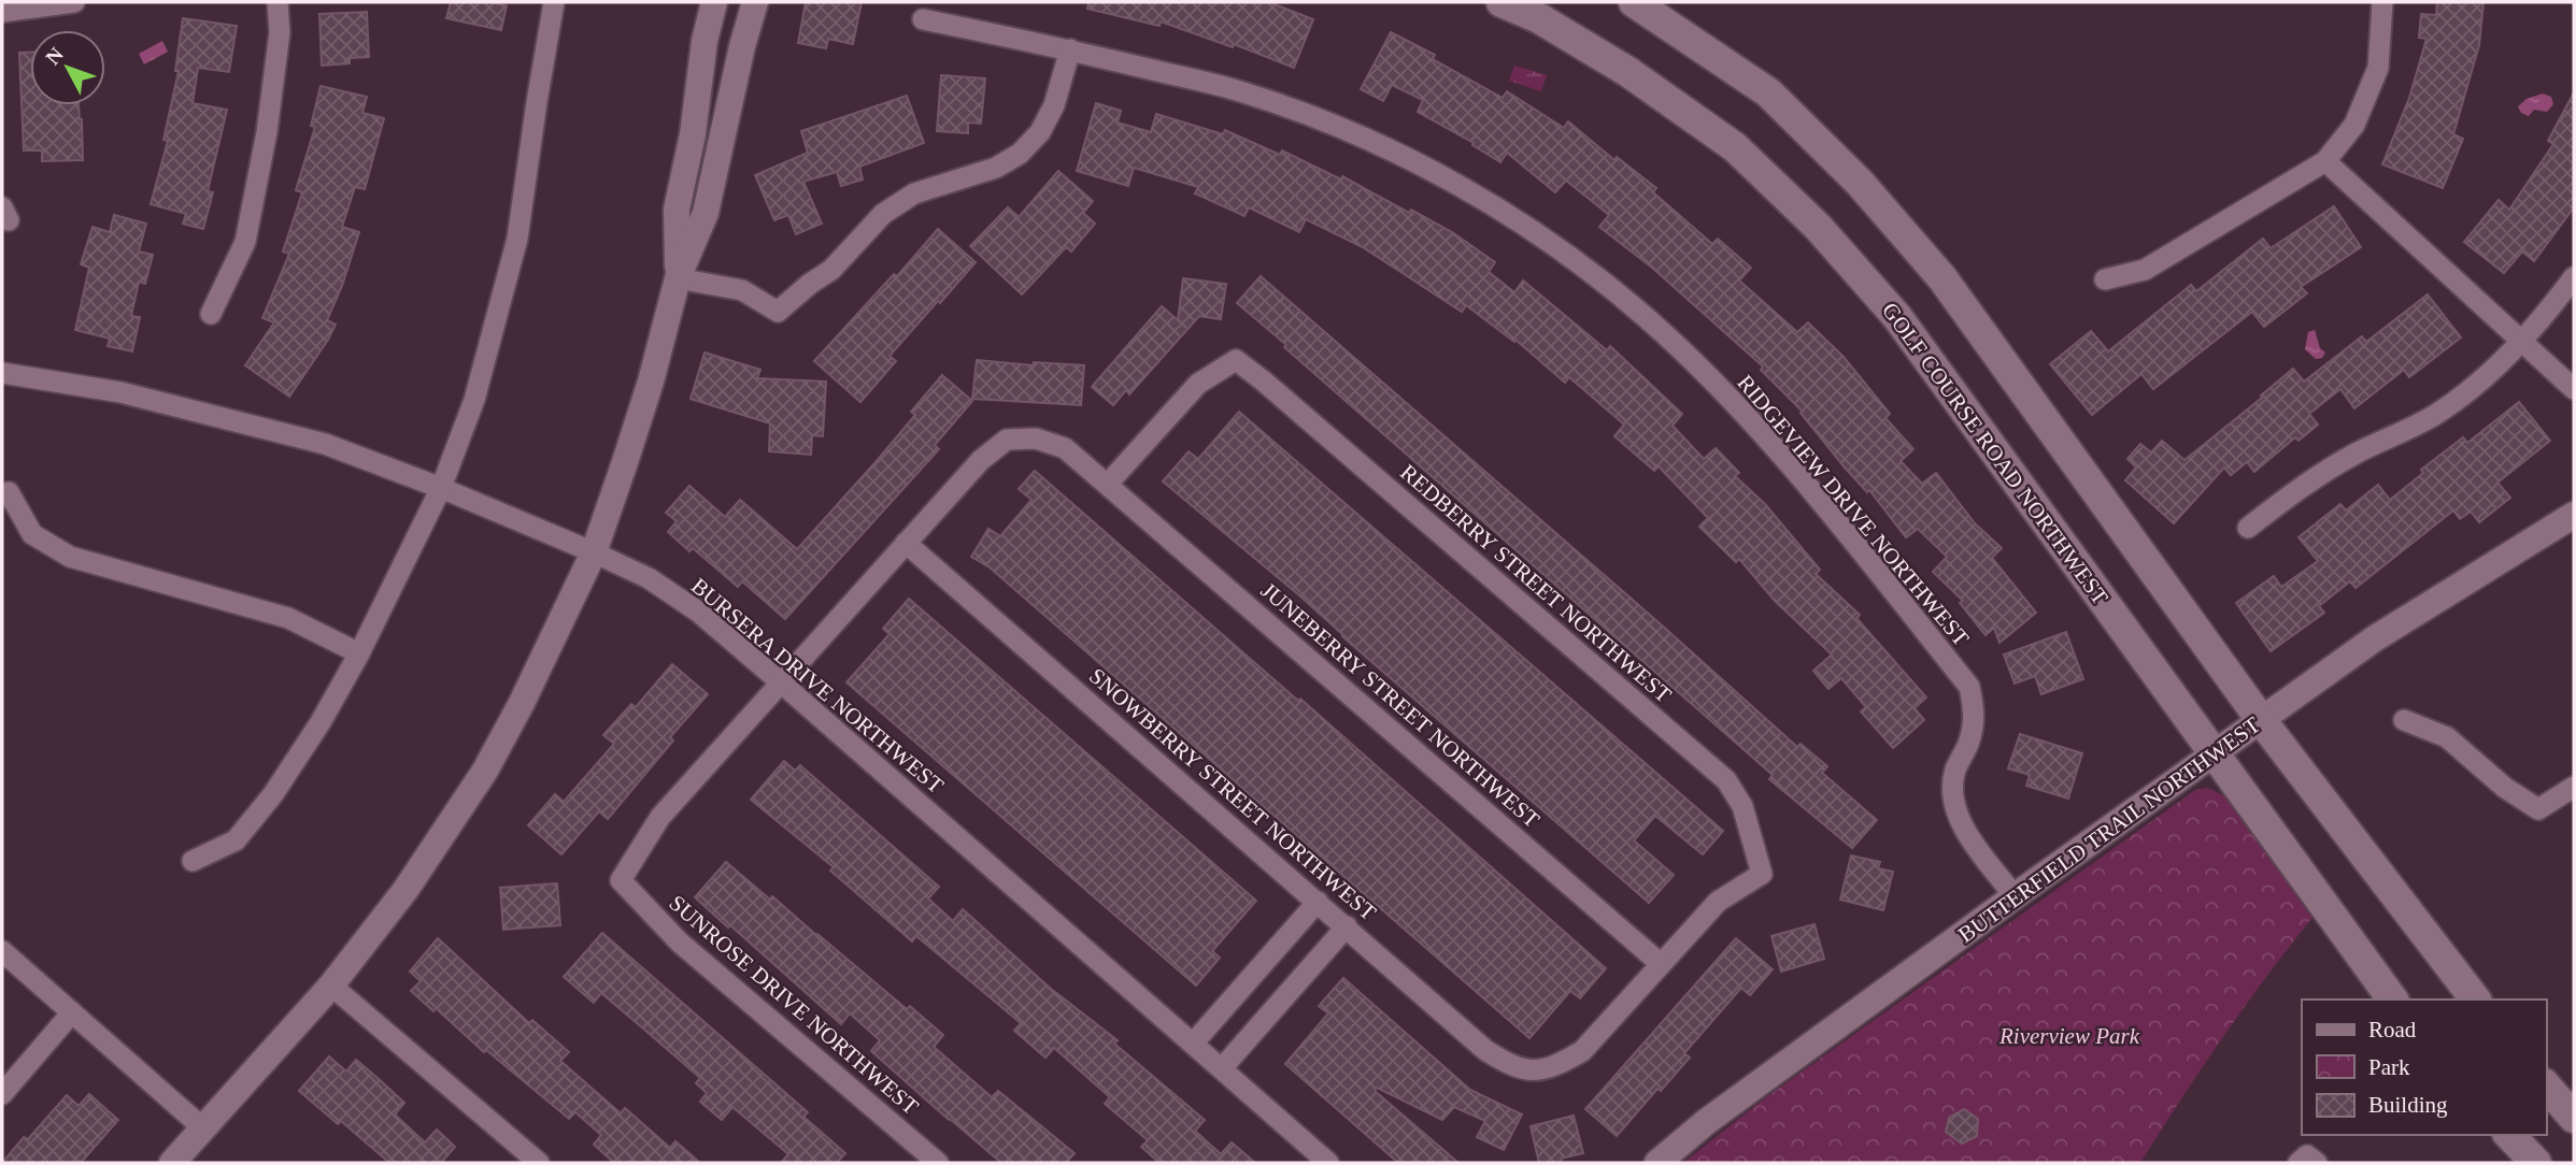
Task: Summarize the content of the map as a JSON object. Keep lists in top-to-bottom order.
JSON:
{
  "streets": {
    "main road": ["GOLF COURSE ROAD NORTHWEST"],
    "street": [
      "RIDGEVIEW DRIVE NORTHWEST",
      "REDBERRY STREET NORTHWEST",
      "BURSERA DRIVE NORTHWEST",
      "JUNEBERRY STREET NORTHWEST",
      "SNOWBERRY STREET NORTHWEST",
      "BUTTERFIELD TRAIL NORTHWEST",
      "SUNROSE DRIVE NORTHWEST"
    ]
  },
  "crossings": [
    ["GOLF COURSE ROAD NORTHWEST", "BUTTERFIELD TRAIL NORTHWEST"],
    ["RIDGEVIEW DRIVE NORTHWEST", "BUTTERFIELD TRAIL NORTHWEST"],
    ["REDBERRY STREET NORTHWEST", "JUNEBERRY STREET NORTHWEST"],
    ["REDBERRY STREET NORTHWEST", "SNOWBERRY STREET NORTHWEST"],
    ["BURSERA DRIVE NORTHWEST", "SUNROSE DRIVE NORTHWEST"],
    ["JUNEBERRY STREET NORTHWEST", "SNOWBERRY STREET NORTHWEST"]
  ],
  "parks": ["Riverview Park"],
  "legend": ["Road", "Park", "Building"],
  "north": "top left"
}
